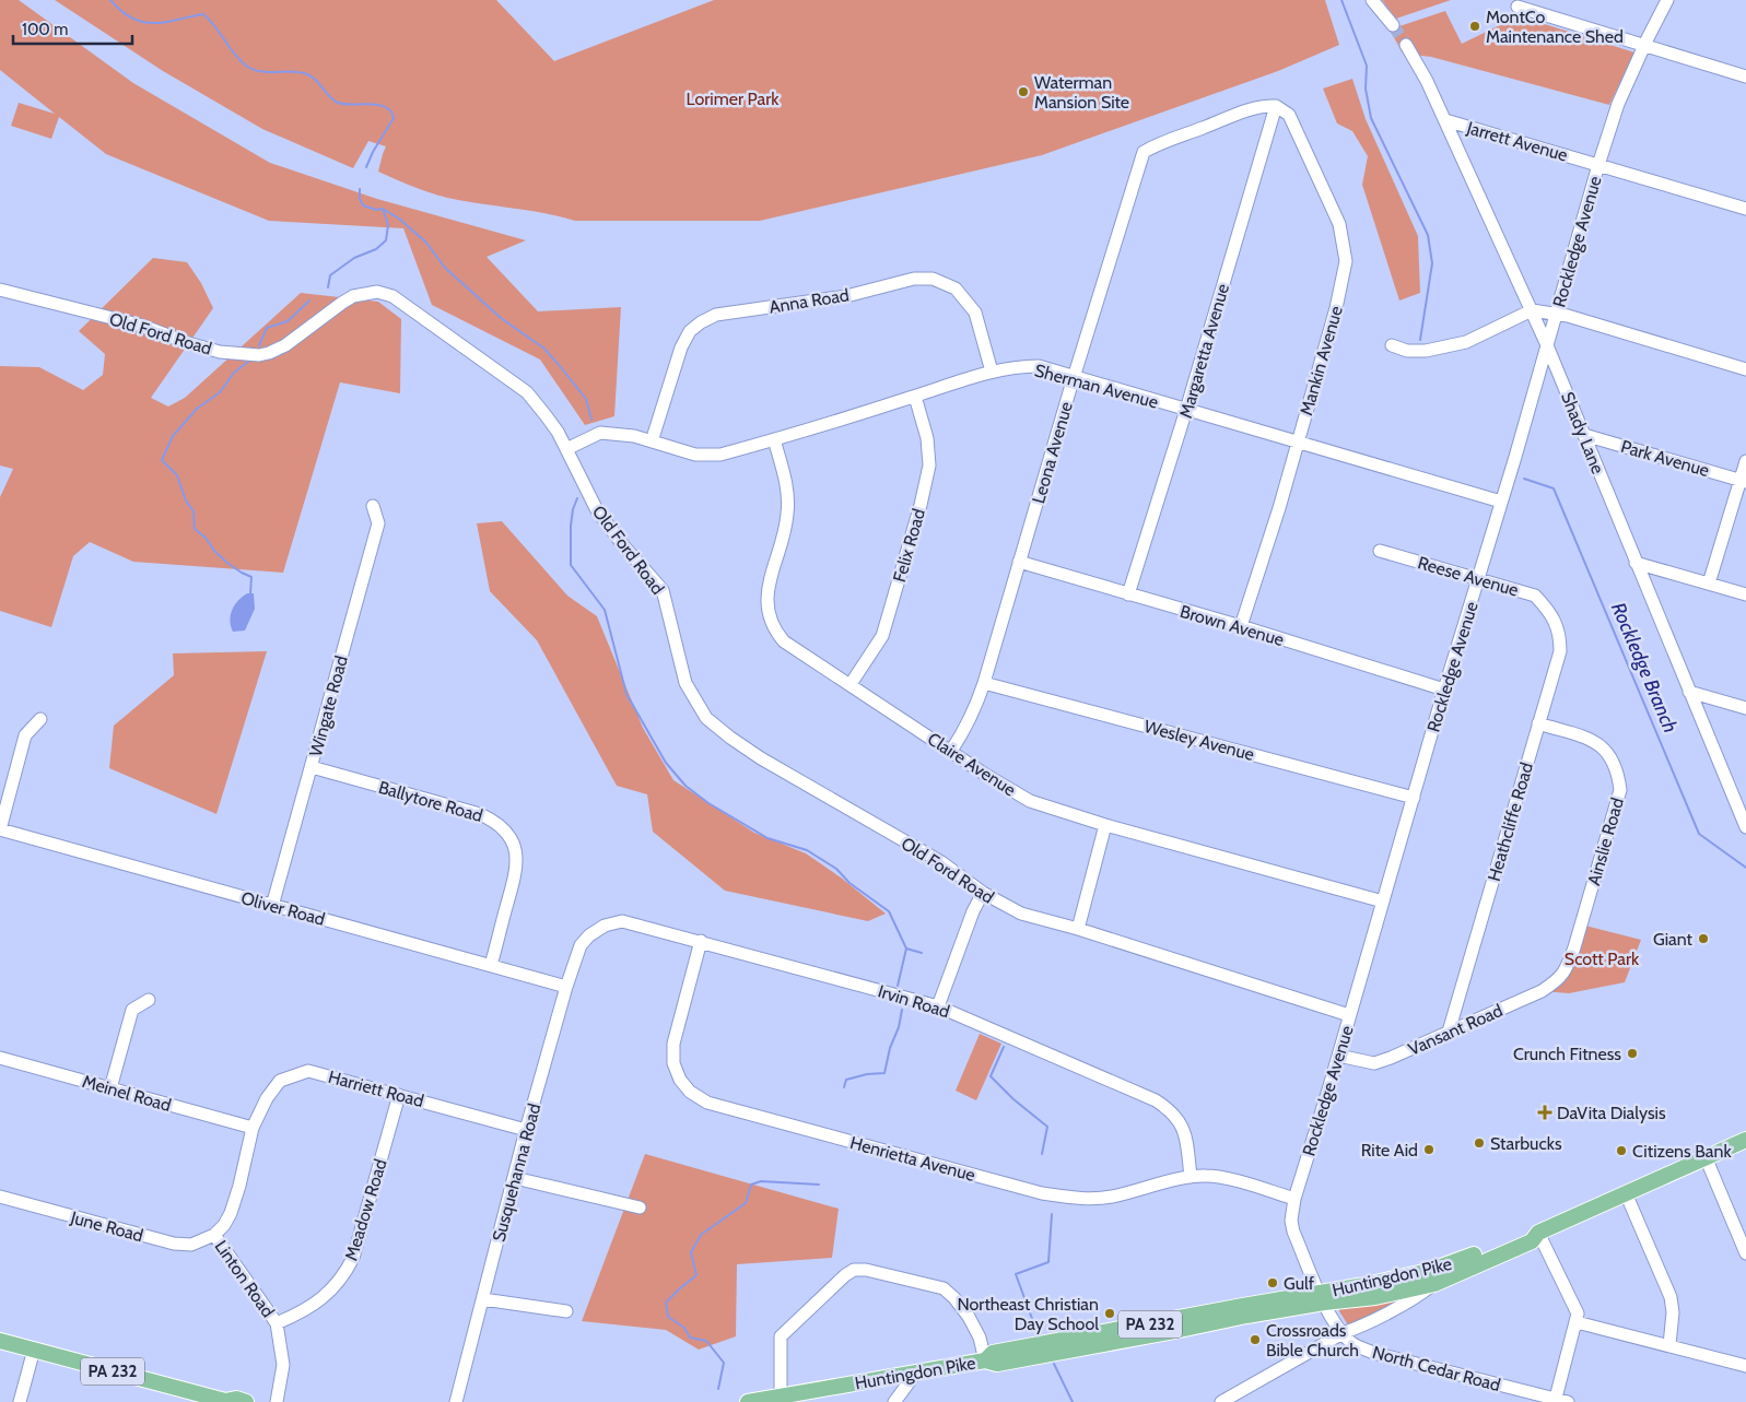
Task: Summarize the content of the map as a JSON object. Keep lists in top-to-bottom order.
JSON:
{
  "streets": {
    "main road": ["Huntingdon Pike", "PA 232"],
    "street": [
      "Jarrett Avenue",
      "Rockledge Avenue",
      "Anna Road",
      "Old Ford Road",
      "Margaretta Avenue",
      "Mankin Avenue",
      "Sherman Avenue",
      "Shady Lane",
      "Leona Avenue",
      "Park Avenue",
      "Felix Road",
      "Reese Avenue",
      "Brown Avenue",
      "Wingate Road",
      "Wesley Avenue",
      "Claire Avenue",
      "Ballytore Road",
      "Heathcliffe Road",
      "Ainslie Road",
      "Oliver Road",
      "Irvin Road",
      "Vansant Road",
      "Harriett Road",
      "Meinel Road",
      "Henrietta Avenue",
      "Susquehanna Road",
      "Meadow Road",
      "June Road",
      "Linton Road",
      "North Cedar Road"
    ]
  },
  "crossings": [
    ["Jarrett Avenue", "Rockledge Avenue"],
    ["Jarrett Avenue", "Shady Lane"],
    ["Rockledge Avenue", "Old Ford Road"],
    ["Rockledge Avenue", "Sherman Avenue"],
    ["Rockledge Avenue", "Shady Lane"],
    ["Rockledge Avenue", "Reese Avenue"],
    ["Rockledge Avenue", "Brown Avenue"],
    ["Rockledge Avenue", "Wesley Avenue"],
    ["Rockledge Avenue", "Claire Avenue"],
    ["Rockledge Avenue", "Vansant Road"],
    ["Rockledge Avenue", "Henrietta Avenue"],
    ["Rockledge Avenue", "Huntingdon Pike"],
    ["Rockledge Avenue", "North Cedar Road"],
    ["Anna Road", "Sherman Avenue"],
    ["Old Ford Road", "Sherman Avenue"],
    ["Margaretta Avenue", "Mankin Avenue"],
    ["Margaretta Avenue", "Sherman Avenue"],
    ["Margaretta Avenue", "Leona Avenue"],
    ["Margaretta Avenue", "Brown Avenue"],
    ["Mankin Avenue", "Sherman Avenue"],
    ["Mankin Avenue", "Leona Avenue"],
    ["Mankin Avenue", "Brown Avenue"],
    ["Sherman Avenue", "Leona Avenue"],
    ["Sherman Avenue", "Felix Road"],
    ["Sherman Avenue", "Claire Avenue"],
    ["Shady Lane", "Park Avenue"],
    ["Leona Avenue", "Brown Avenue"],
    ["Leona Avenue", "Wesley Avenue"],
    ["Leona Avenue", "Claire Avenue"],
    ["Felix Road", "Claire Avenue"],
    ["Reese Avenue", "Heathcliffe Road"],
    ["Wingate Road", "Ballytore Road"],
    ["Wingate Road", "Oliver Road"],
    ["Ballytore Road", "Oliver Road"],
    ["Heathcliffe Road", "Ainslie Road"],
    ["Heathcliffe Road", "Vansant Road"],
    ["Ainslie Road", "Vansant Road"],
    ["Oliver Road", "Susquehanna Road"],
    ["Irvin Road", "Henrietta Avenue"],
    ["Irvin Road", "Susquehanna Road"],
    ["Harriett Road", "Meinel Road"],
    ["Harriett Road", "Susquehanna Road"],
    ["Harriett Road", "Meadow Road"],
    ["Harriett Road", "Linton Road"],
    ["Meinel Road", "Linton Road"],
    ["Meadow Road", "Linton Road"],
    ["June Road", "Linton Road"]
  ],
  "water": ["Rockledge Branch"],
  "parks": ["Lorimer Park", "Scott Park"],
  "places": {
    "other": [
      "MontCo Maintenance Shed",
      "Waterman Mansion Site",
      "Giant",
      "Crunch Fitness",
      "Starbucks",
      "Rite Aid",
      "Citizens Bank",
      "Gulf",
      "Northeast Christian Day School",
      "Crossroads Bible Church"
    ],
    "health": ["DaVita Dialysis"]
  },
  "scale_bar": "100 m"
}
